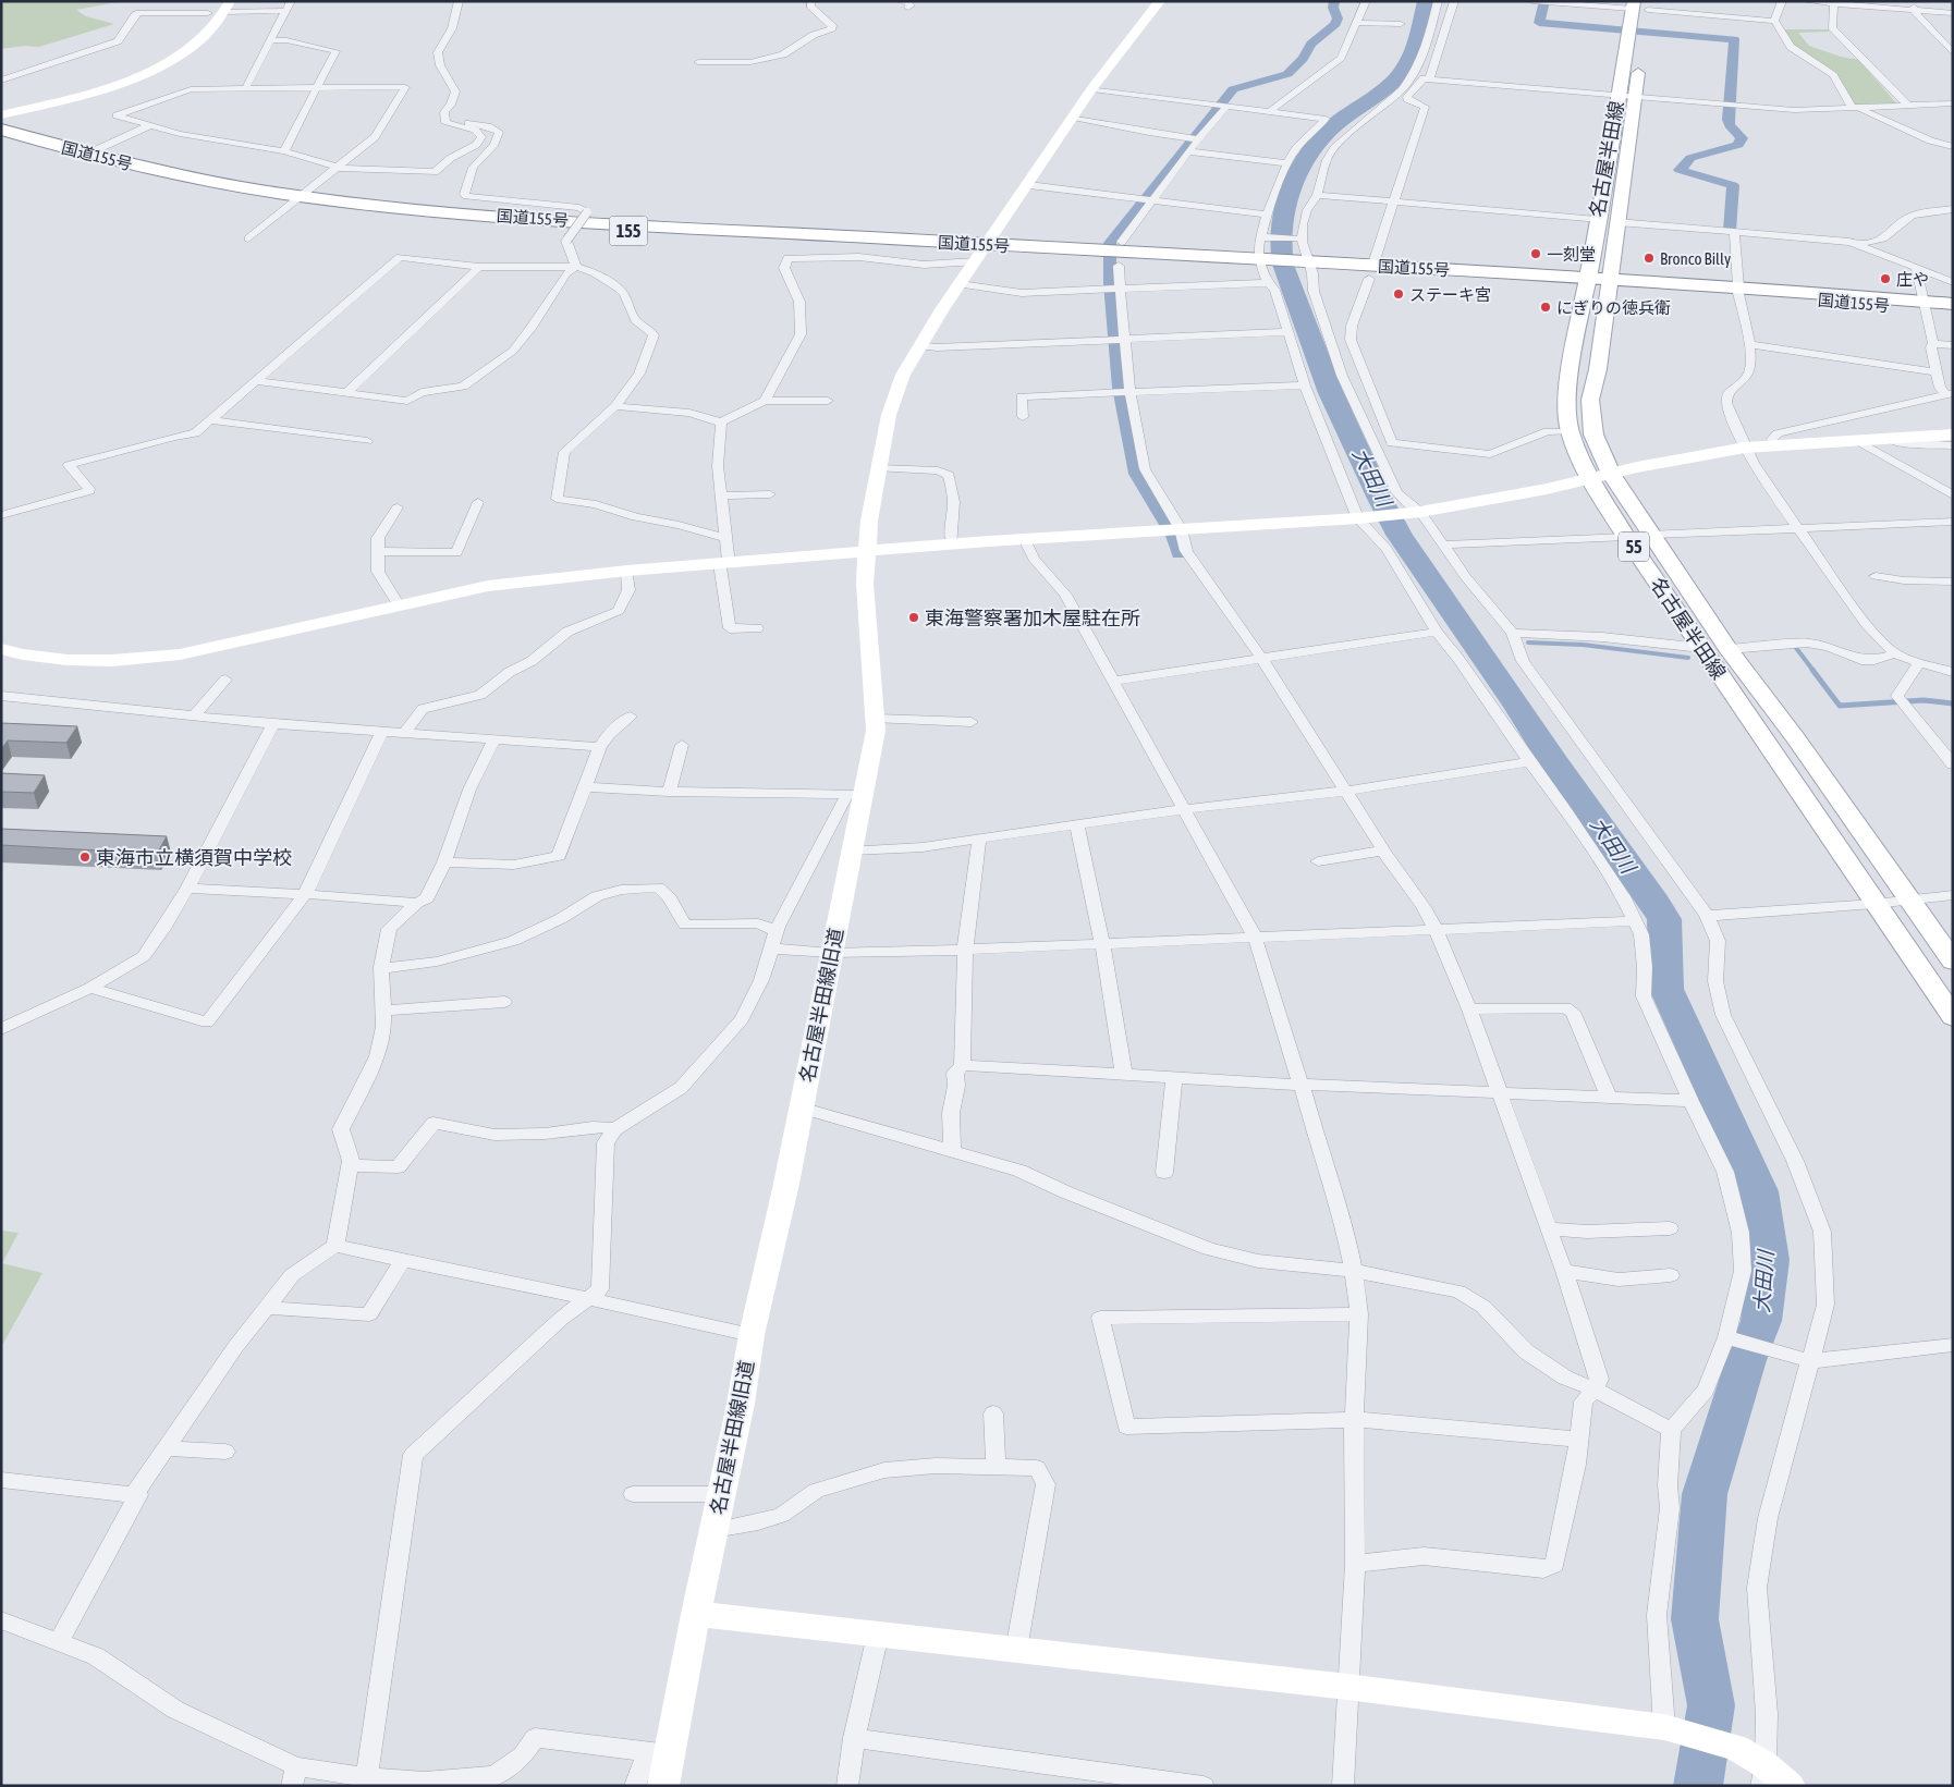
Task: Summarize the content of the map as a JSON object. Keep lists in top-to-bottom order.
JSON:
{
  "streets": {
    "highway": ["国道155号", "155"],
    "main road": ["名古屋半田線", "55"],
    "street": ["名古屋半田線旧道"]
  },
  "crossings": [
    ["国道155号", "名古屋半田線"],
    ["国道155号", "名古屋半田線旧道"]
  ],
  "water": ["大田川"],
  "places": [
    "一刻堂",
    "Bronco Billy",
    "庄や",
    "ステーキ宮",
    "にぎりの徳兵衛",
    "東海警察署加木屋駐在所",
    "東海市立横須賀中学校"
  ]
}
